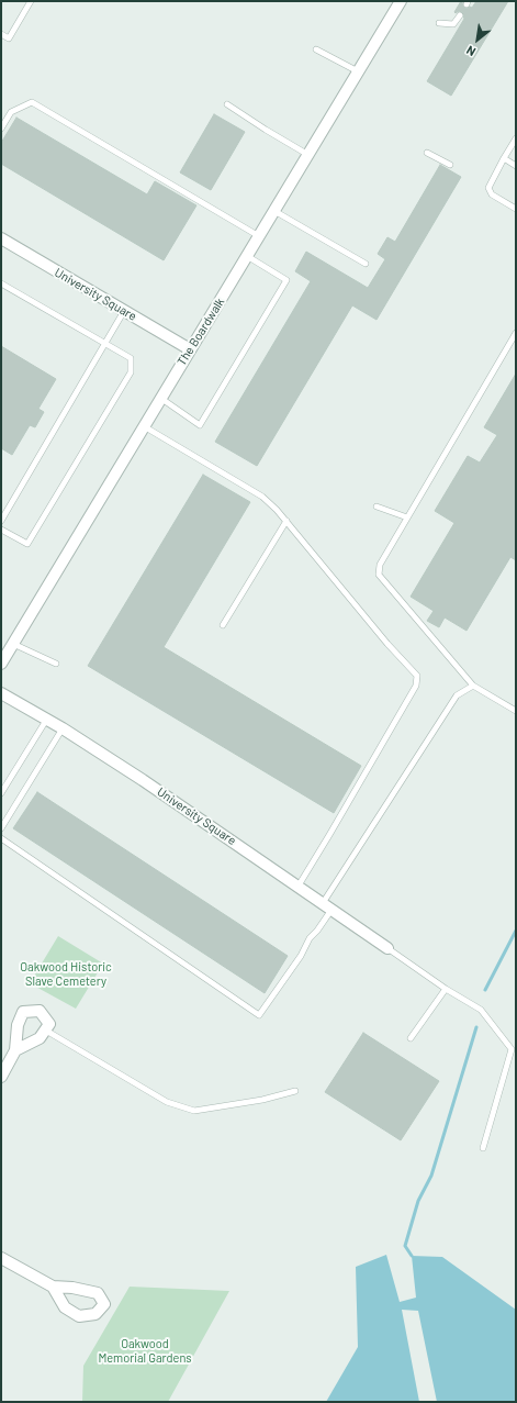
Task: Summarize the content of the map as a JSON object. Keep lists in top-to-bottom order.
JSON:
{
  "streets": {
    "street": ["University Square", "The Boardwalk"]
  },
  "crossings": [
    ["University Square", "The Boardwalk"]
  ],
  "parks": ["Oakwood Historic Slave Cemetery", "Oakwood Memorial Gardens"],
  "north": "bottom left"
}
